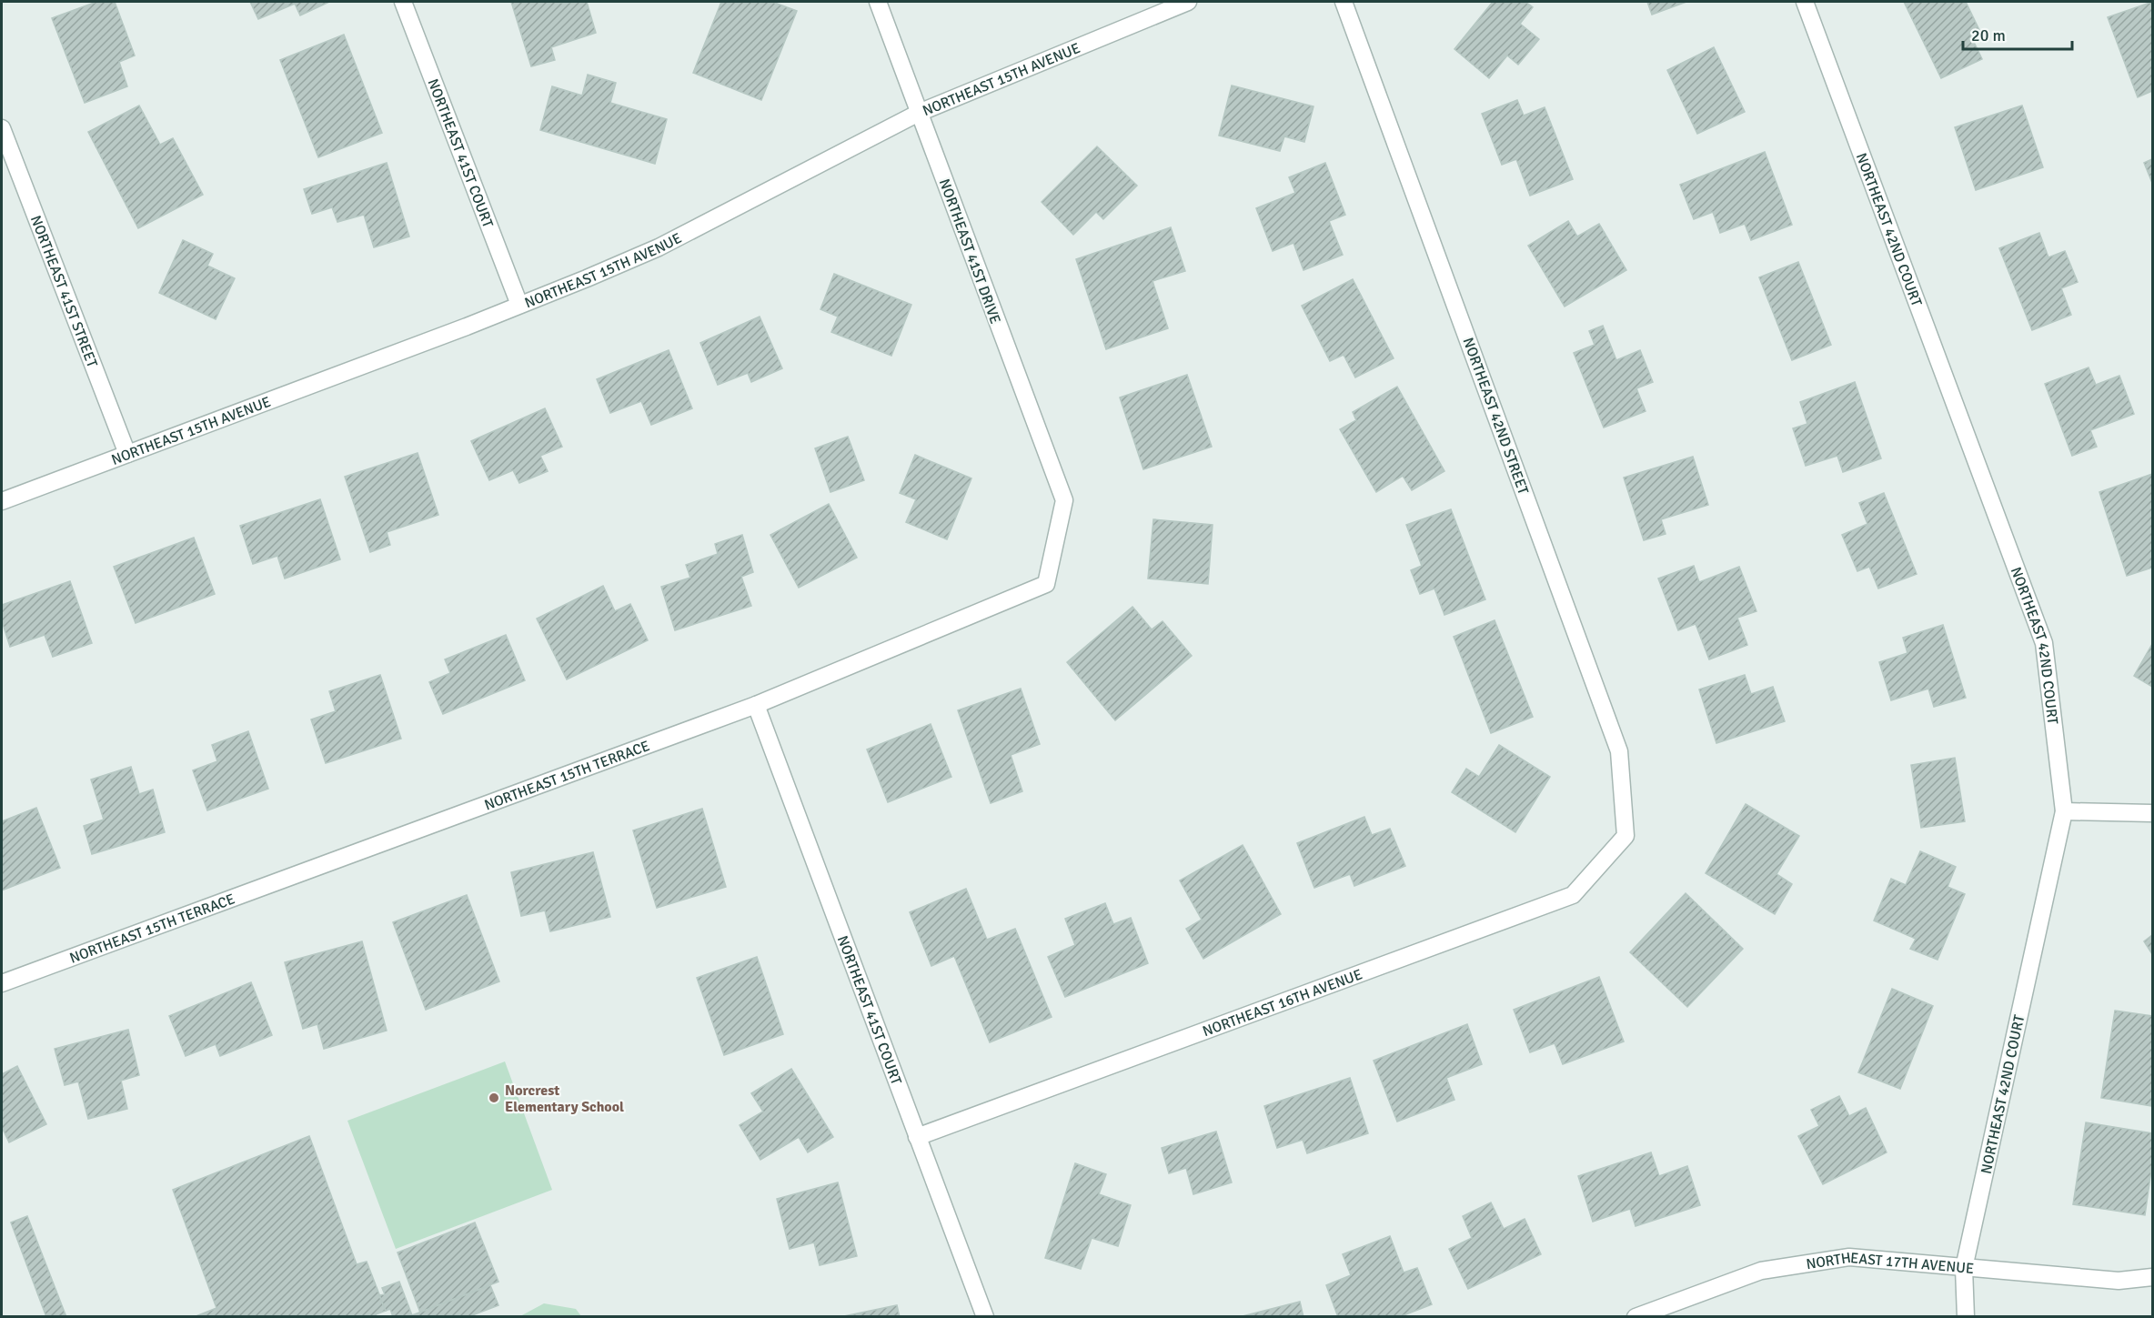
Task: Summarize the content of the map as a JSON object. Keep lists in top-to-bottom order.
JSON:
{
  "streets": {
    "street": [
      "NORTHEAST 15TH AVENUE",
      "NORTHEAST 41ST COURT",
      "NORTHEAST 42ND COURT",
      "NORTHEAST 41ST DRIVE",
      "NORTHEAST 41ST STREET",
      "NORTHEAST 42ND STREET",
      "NORTHEAST 15TH TERRACE",
      "NORTHEAST 16TH AVENUE",
      "NORTHEAST 17TH AVENUE"
    ]
  },
  "crossings": [
    ["NORTHEAST 15TH AVENUE", "NORTHEAST 41ST COURT"],
    ["NORTHEAST 15TH AVENUE", "NORTHEAST 41ST DRIVE"],
    ["NORTHEAST 15TH AVENUE", "NORTHEAST 41ST STREET"],
    ["NORTHEAST 41ST COURT", "NORTHEAST 15TH TERRACE"],
    ["NORTHEAST 41ST COURT", "NORTHEAST 16TH AVENUE"],
    ["NORTHEAST 42ND COURT", "NORTHEAST 17TH AVENUE"],
    ["NORTHEAST 41ST DRIVE", "NORTHEAST 15TH TERRACE"],
    ["NORTHEAST 42ND STREET", "NORTHEAST 16TH AVENUE"]
  ],
  "places": ["Norcrest Elementary School"],
  "scale_bar": "20 m"
}
